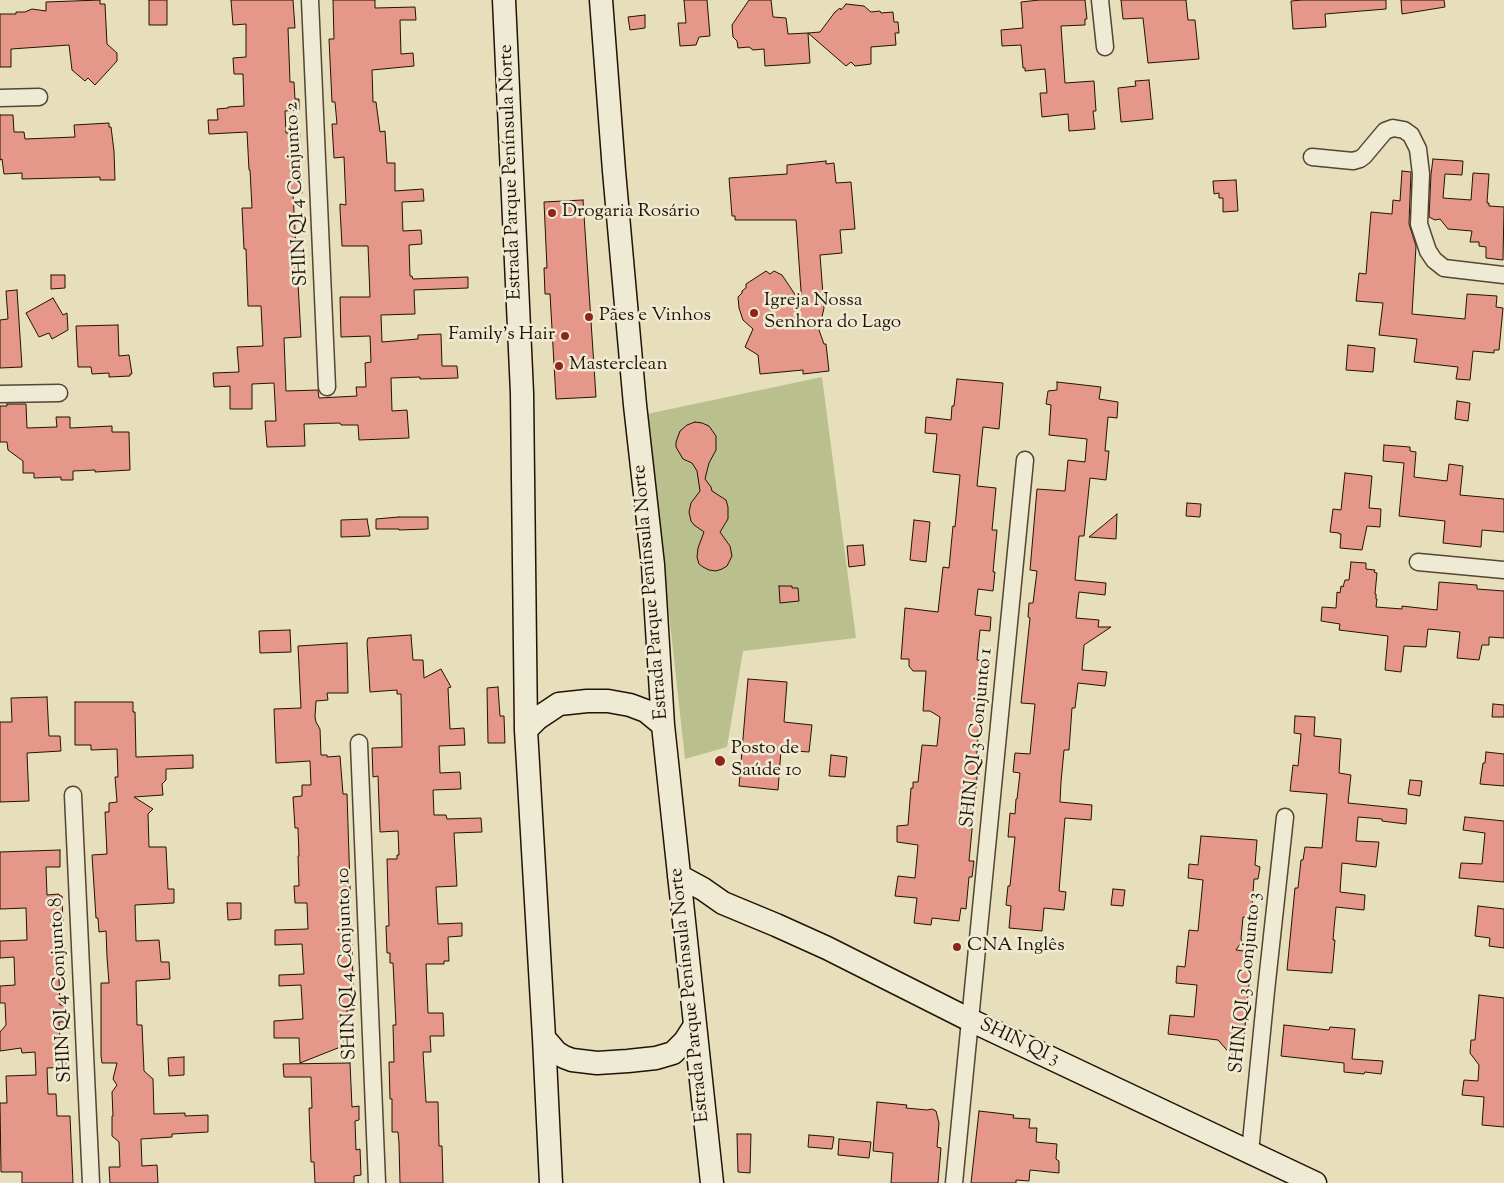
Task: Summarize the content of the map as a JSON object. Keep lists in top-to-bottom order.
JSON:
{
  "streets": {
    "main road": ["Estrada Parque Península Norte", "SHIN QI 3"],
    "street": [
      "SHIN QI 4 Conjunto 2",
      "SHIN QI 3 Conjunto 1",
      "SHIN QI 4 Conjunto 10",
      "SHIN QI 3 Conjunto 3",
      "SHIN QI 4 Conjunto 8"
    ]
  },
  "crossings": [
    ["Estrada Parque Península Norte", "SHIN QI 3"],
    ["SHIN QI 3 Conjunto 1", "SHIN QI 3"],
    ["SHIN QI 3 Conjunto 3", "SHIN QI 3"]
  ],
  "places": [
    "Drogaria Rosário",
    "Igreja Nossa Senhora do Lago",
    "Pães e Vinhos",
    "Family's Hair",
    "Masterclean",
    "Posto de Saúde 10",
    "CNA Inglês"
  ]
}
